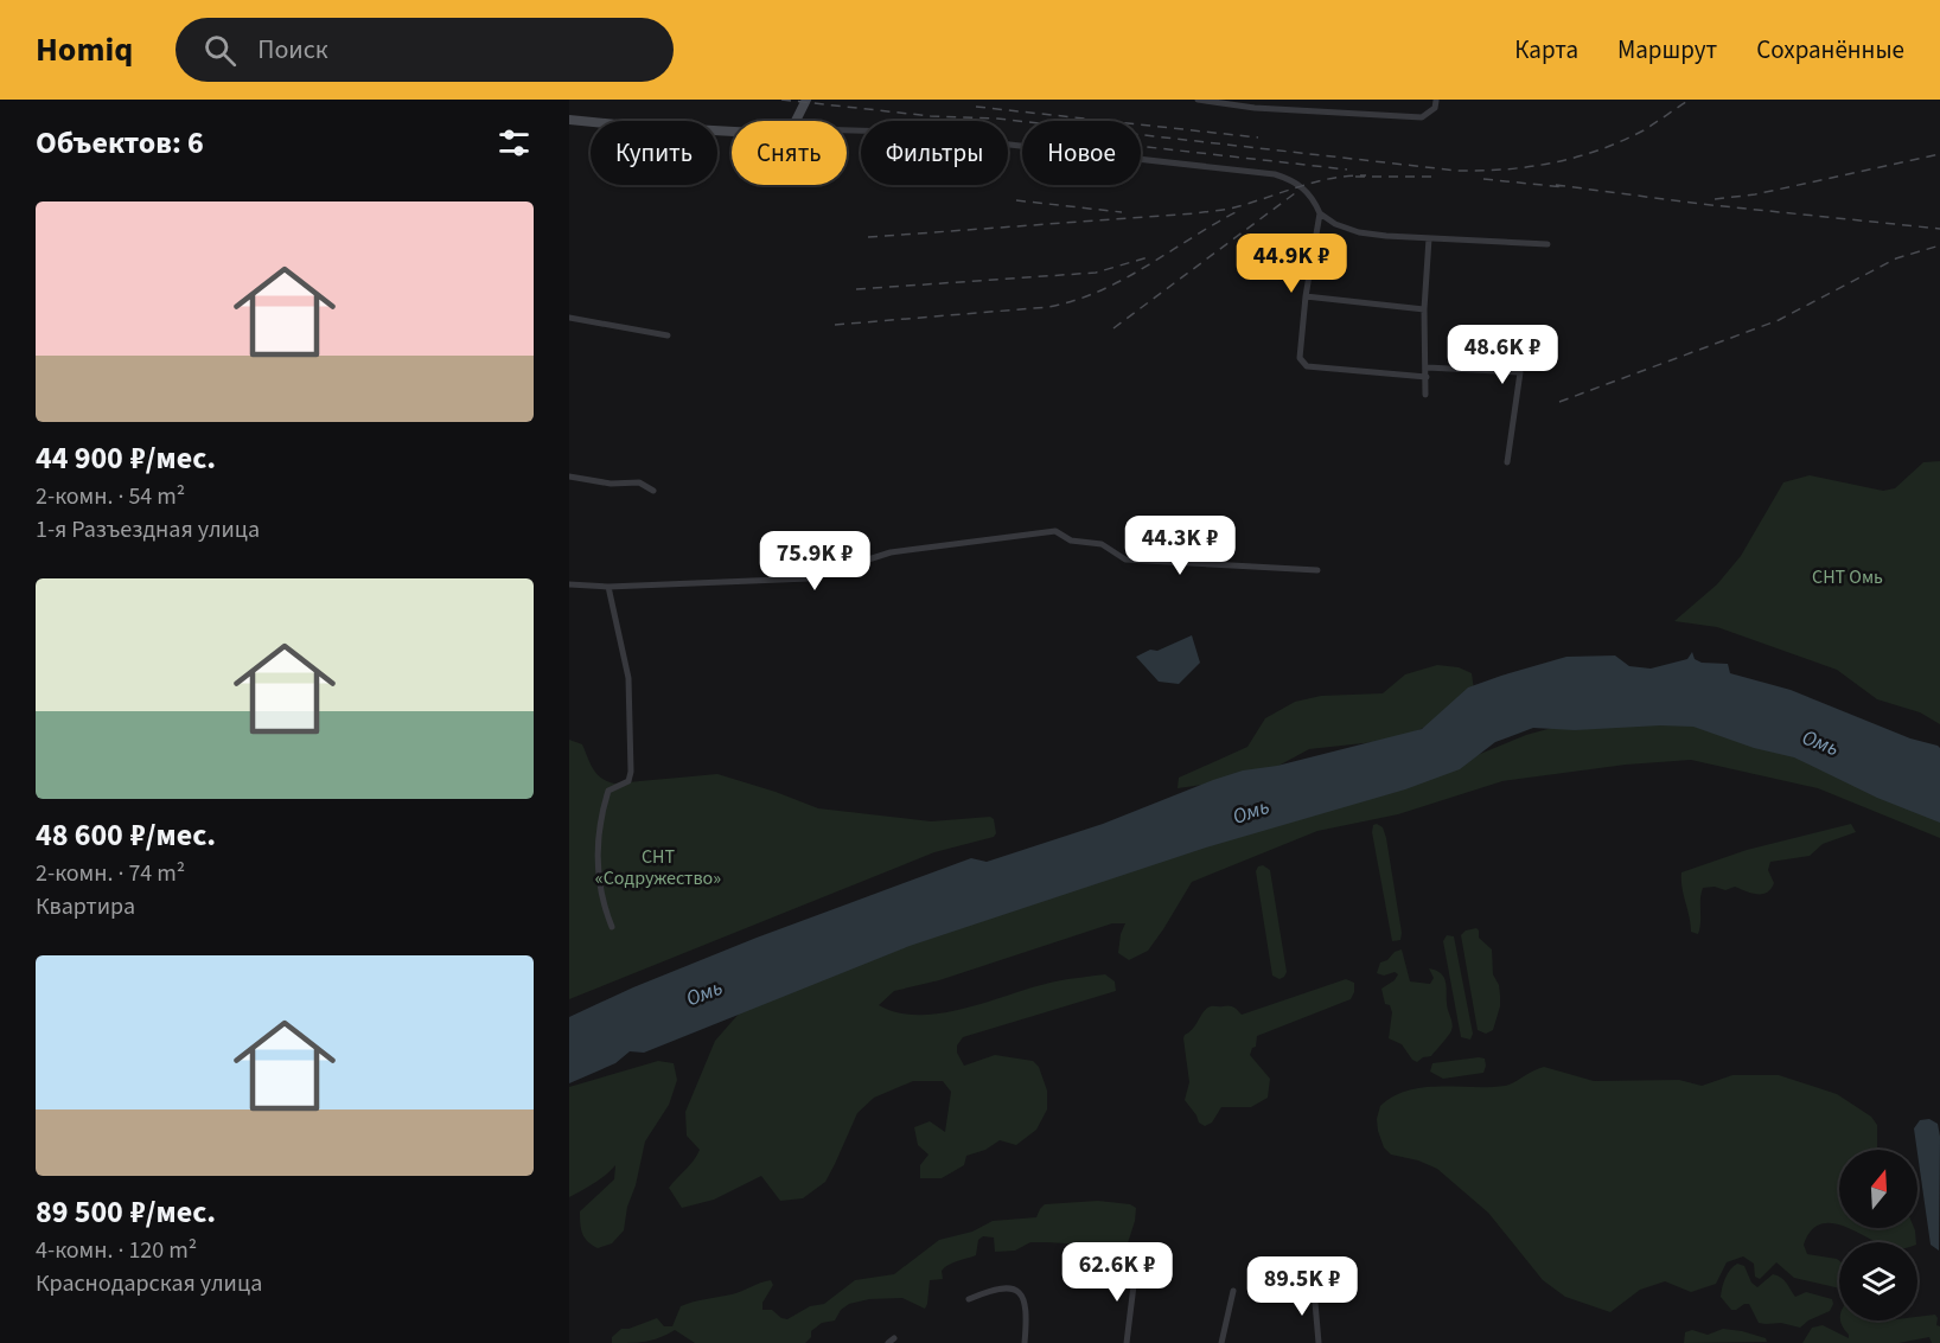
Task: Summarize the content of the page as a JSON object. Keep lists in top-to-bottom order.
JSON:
{
  "water": ["Омь"],
  "parks": ["СНТ Омь", "СНТ «Содружество»"],
  "north": "top",
  "page": {
    "header": "Homiq",
    "search": "Поиск",
    "nav": ["Карта", "Маршрут", "Сохранённые"],
    "heading": "Объектов: 6",
    "chip": [
      "Купить",
      "Снять",
      "Фильтры",
      "Новое"
    ],
    "list": [
      {
        "name": "44 900 ₽/мес.",
        "note": "2-комн. · 54 m² · 1-я Разъездная улица"
      },
      {
        "name": "48 600 ₽/мес.",
        "note": "2-комн. · 74 m² · Квартира"
      },
      {
        "name": "89 500 ₽/мес.",
        "note": "4-комн. · 120 m² · Краснодарская улица"
      }
    ],
    "price": [
      "44.9K ₽",
      "48.6K ₽",
      "44.3K ₽",
      "75.9K ₽",
      "62.6K ₽",
      "89.5K ₽"
    ]
  }
}
